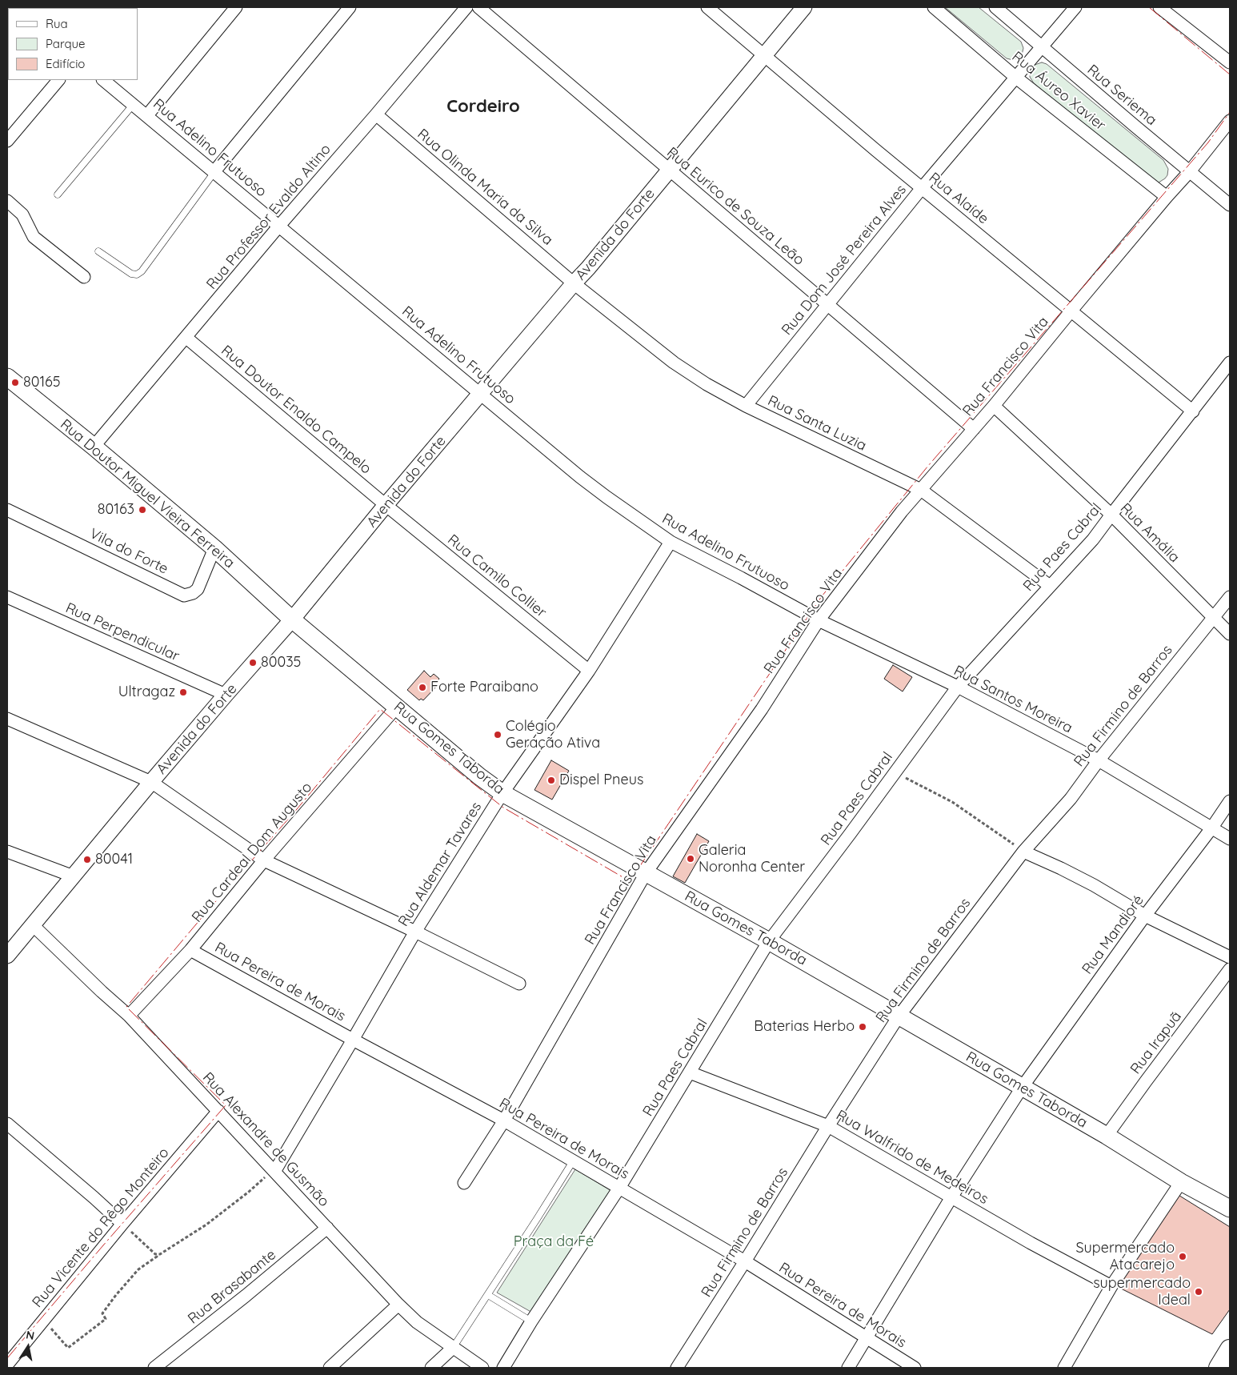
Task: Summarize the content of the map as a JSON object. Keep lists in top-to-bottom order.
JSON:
{
  "streets": {
    "main road": ["Rua Doutor Miguel Vieira Ferreira", "Rua Gomes Taborda"],
    "street": [
      "Rua Áureo Xavier",
      "Rua Seriema",
      "Rua Adelino Frutuoso",
      "Rua Olinda Maria da Silva",
      "Rua Alaíde",
      "Rua Eurico de Souza Leão",
      "Rua Professor Evaldo Altino",
      "Avenida do Forte",
      "Rua Dom José Pereira Alves",
      "Rua Francisco Vita",
      "Rua Doutor Enaldo Campelo",
      "Rua Santa Luzia",
      "Rua Amália",
      "Rua Paes Cabral",
      "Vila do Forte",
      "Rua Camilo Collier",
      "Rua Perpendicular",
      "Rua Santos Moreira",
      "Rua Firmino de Barros",
      "Rua Cardeal Dom Augusto",
      "Rua Aldemar Tavares",
      "Rua Mandioré",
      "Rua Pereira de Morais",
      "Rua Irapuã",
      "Rua Alexandre de Gusmão",
      "Rua Walfrido de Medeiros",
      "Rua Vicente do Rêgo Monteiro",
      "Rua Brasabante"
    ]
  },
  "crossings": [
    ["Rua Áureo Xavier", "Rua Dom José Pereira Alves"],
    ["Rua Áureo Xavier", "Rua Francisco Vita"],
    ["Rua Seriema", "Rua Dom José Pereira Alves"],
    ["Rua Seriema", "Rua Francisco Vita"],
    ["Rua Adelino Frutuoso", "Rua Professor Evaldo Altino"],
    ["Rua Adelino Frutuoso", "Avenida do Forte"],
    ["Rua Adelino Frutuoso", "Rua Francisco Vita"],
    ["Rua Adelino Frutuoso", "Rua Santos Moreira"],
    ["Rua Adelino Frutuoso", "Rua Aldemar Tavares"],
    ["Rua Olinda Maria da Silva", "Rua Professor Evaldo Altino"],
    ["Rua Olinda Maria da Silva", "Avenida do Forte"],
    ["Rua Olinda Maria da Silva", "Rua Santa Luzia"],
    ["Rua Alaíde", "Avenida do Forte"],
    ["Rua Alaíde", "Rua Dom José Pereira Alves"],
    ["Rua Alaíde", "Rua Francisco Vita"],
    ["Rua Alaíde", "Rua Paes Cabral"],
    ["Rua Eurico de Souza Leão", "Avenida do Forte"],
    ["Rua Eurico de Souza Leão", "Rua Dom José Pereira Alves"],
    ["Rua Eurico de Souza Leão", "Rua Francisco Vita"],
    ["Rua Professor Evaldo Altino", "Rua Doutor Enaldo Campelo"],
    ["Rua Professor Evaldo Altino", "Rua Doutor Miguel Vieira Ferreira"],
    ["Avenida do Forte", "Rua Doutor Enaldo Campelo"],
    ["Avenida do Forte", "Rua Santa Luzia"],
    ["Avenida do Forte", "Rua Doutor Miguel Vieira Ferreira"],
    ["Avenida do Forte", "Rua Camilo Collier"],
    ["Avenida do Forte", "Rua Perpendicular"],
    ["Avenida do Forte", "Rua Gomes Taborda"],
    ["Avenida do Forte", "Rua Alexandre de Gusmão"],
    ["Rua Dom José Pereira Alves", "Rua Santa Luzia"],
    ["Rua Francisco Vita", "Rua Santa Luzia"],
    ["Rua Francisco Vita", "Rua Amália"],
    ["Rua Francisco Vita", "Rua Santos Moreira"],
    ["Rua Francisco Vita", "Rua Gomes Taborda"],
    ["Rua Francisco Vita", "Rua Pereira de Morais"],
    ["Rua Doutor Enaldo Campelo", "Rua Camilo Collier"],
    ["Rua Santa Luzia", "Rua Paes Cabral"],
    ["Rua Doutor Miguel Vieira Ferreira", "Vila do Forte"],
    ["Rua Doutor Miguel Vieira Ferreira", "Rua Gomes Taborda"],
    ["Rua Amália", "Rua Paes Cabral"],
    ["Rua Amália", "Rua Firmino de Barros"],
    ["Rua Paes Cabral", "Rua Santos Moreira"],
    ["Rua Paes Cabral", "Rua Gomes Taborda"],
    ["Rua Paes Cabral", "Rua Pereira de Morais"],
    ["Rua Paes Cabral", "Rua Walfrido de Medeiros"],
    ["Rua Camilo Collier", "Rua Aldemar Tavares"],
    ["Rua Santos Moreira", "Rua Firmino de Barros"],
    ["Rua Santos Moreira", "Rua Mandioré"],
    ["Rua Firmino de Barros", "Rua Gomes Taborda"],
    ["Rua Firmino de Barros", "Rua Pereira de Morais"],
    ["Rua Firmino de Barros", "Rua Walfrido de Medeiros"],
    ["Rua Gomes Taborda", "Rua Cardeal Dom Augusto"],
    ["Rua Gomes Taborda", "Rua Aldemar Tavares"],
    ["Rua Gomes Taborda", "Rua Mandioré"],
    ["Rua Gomes Taborda", "Rua Irapuã"],
    ["Rua Cardeal Dom Augusto", "Rua Pereira de Morais"],
    ["Rua Cardeal Dom Augusto", "Rua Alexandre de Gusmão"],
    ["Rua Aldemar Tavares", "Rua Pereira de Morais"],
    ["Rua Aldemar Tavares", "Rua Alexandre de Gusmão"],
    ["Rua Mandioré", "Rua Pereira de Morais"],
    ["Rua Mandioré", "Rua Walfrido de Medeiros"],
    ["Rua Alexandre de Gusmão", "Rua Vicente do Rêgo Monteiro"],
    ["Rua Alexandre de Gusmão", "Rua Brasabante"]
  ],
  "districts": ["Cordeiro"],
  "parks": ["Praça da Fé"],
  "places": [
    "80165",
    "80163",
    "80035",
    "Forte Paraibano",
    "Ultragaz",
    "Colégio Geração Ativa",
    "Dispel Pneus",
    "Galeria Noronha Center",
    "80041",
    "Baterias Herbo",
    "Supermercado Atacarejo",
    "supermercado Ideal"
  ],
  "legend": ["Rua", "Parque", "Edifício"],
  "north": "top"
}
